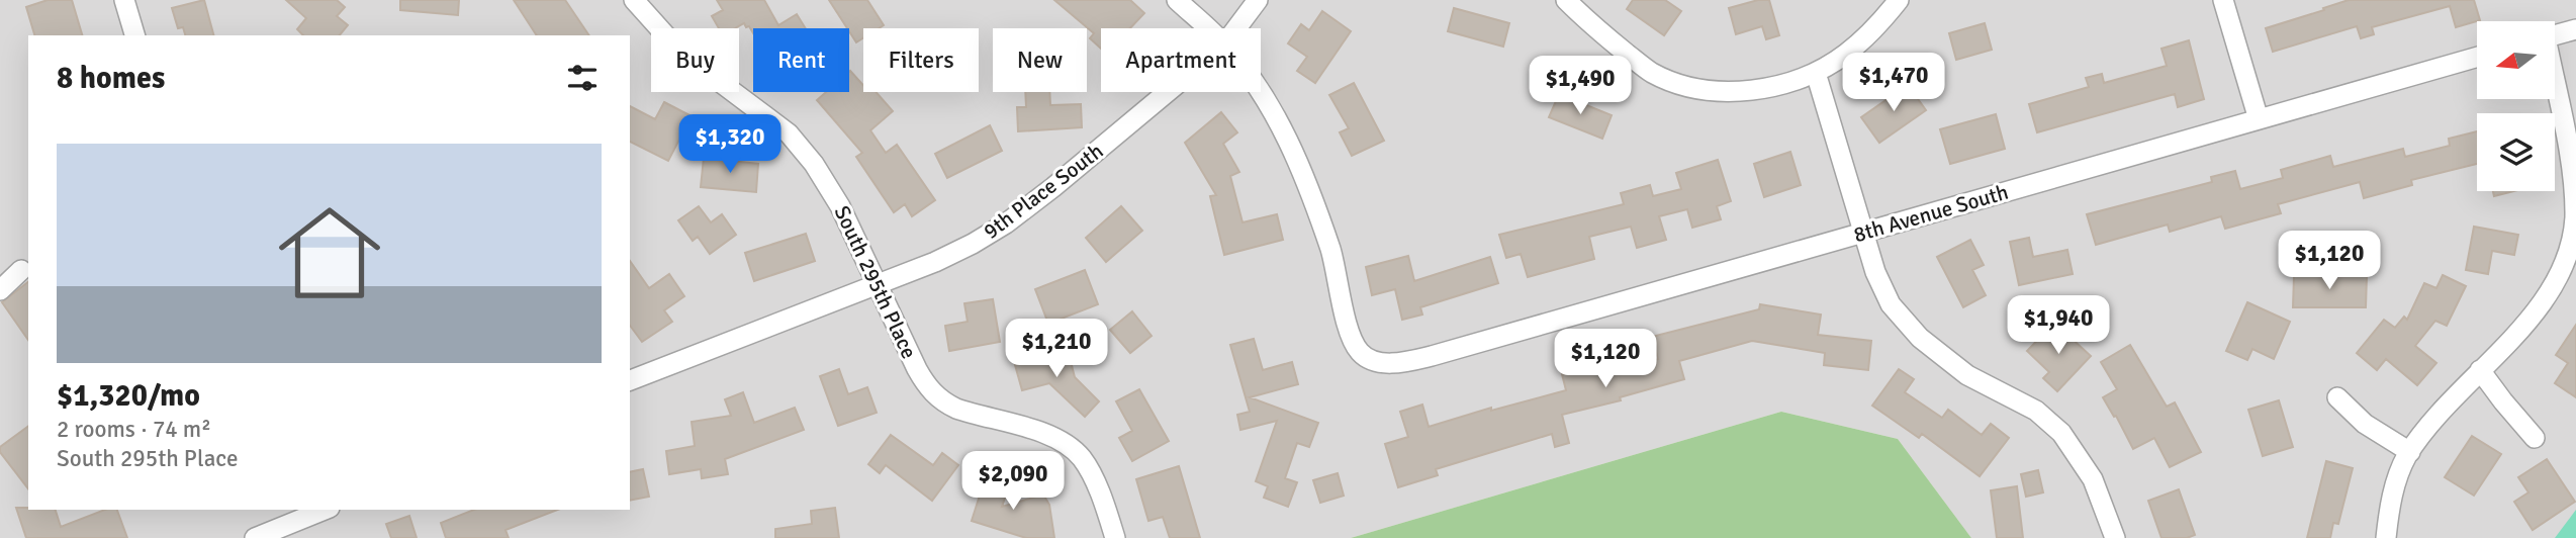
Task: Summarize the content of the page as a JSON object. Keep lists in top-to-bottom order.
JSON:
{
  "streets": {
    "street": ["9th Place South", "8th Avenue South", "South 295th Place"]
  },
  "crossings": [
    ["9th Place South", "South 295th Place"]
  ],
  "north": "left",
  "page": {
    "chip": [
      "Buy",
      "Rent",
      "Filters",
      "New",
      "Apartment"
    ],
    "heading": "8 homes",
    "price": [
      "$1,470",
      "$1,490",
      "$1,320",
      "$1,120",
      "$1,940",
      "$1,210",
      "$1,120",
      "$2,090"
    ],
    "list": [
      {
        "name": "$1,320/mo",
        "note": "2 rooms · 74 m² · South 295th Place"
      }
    ]
  }
}
